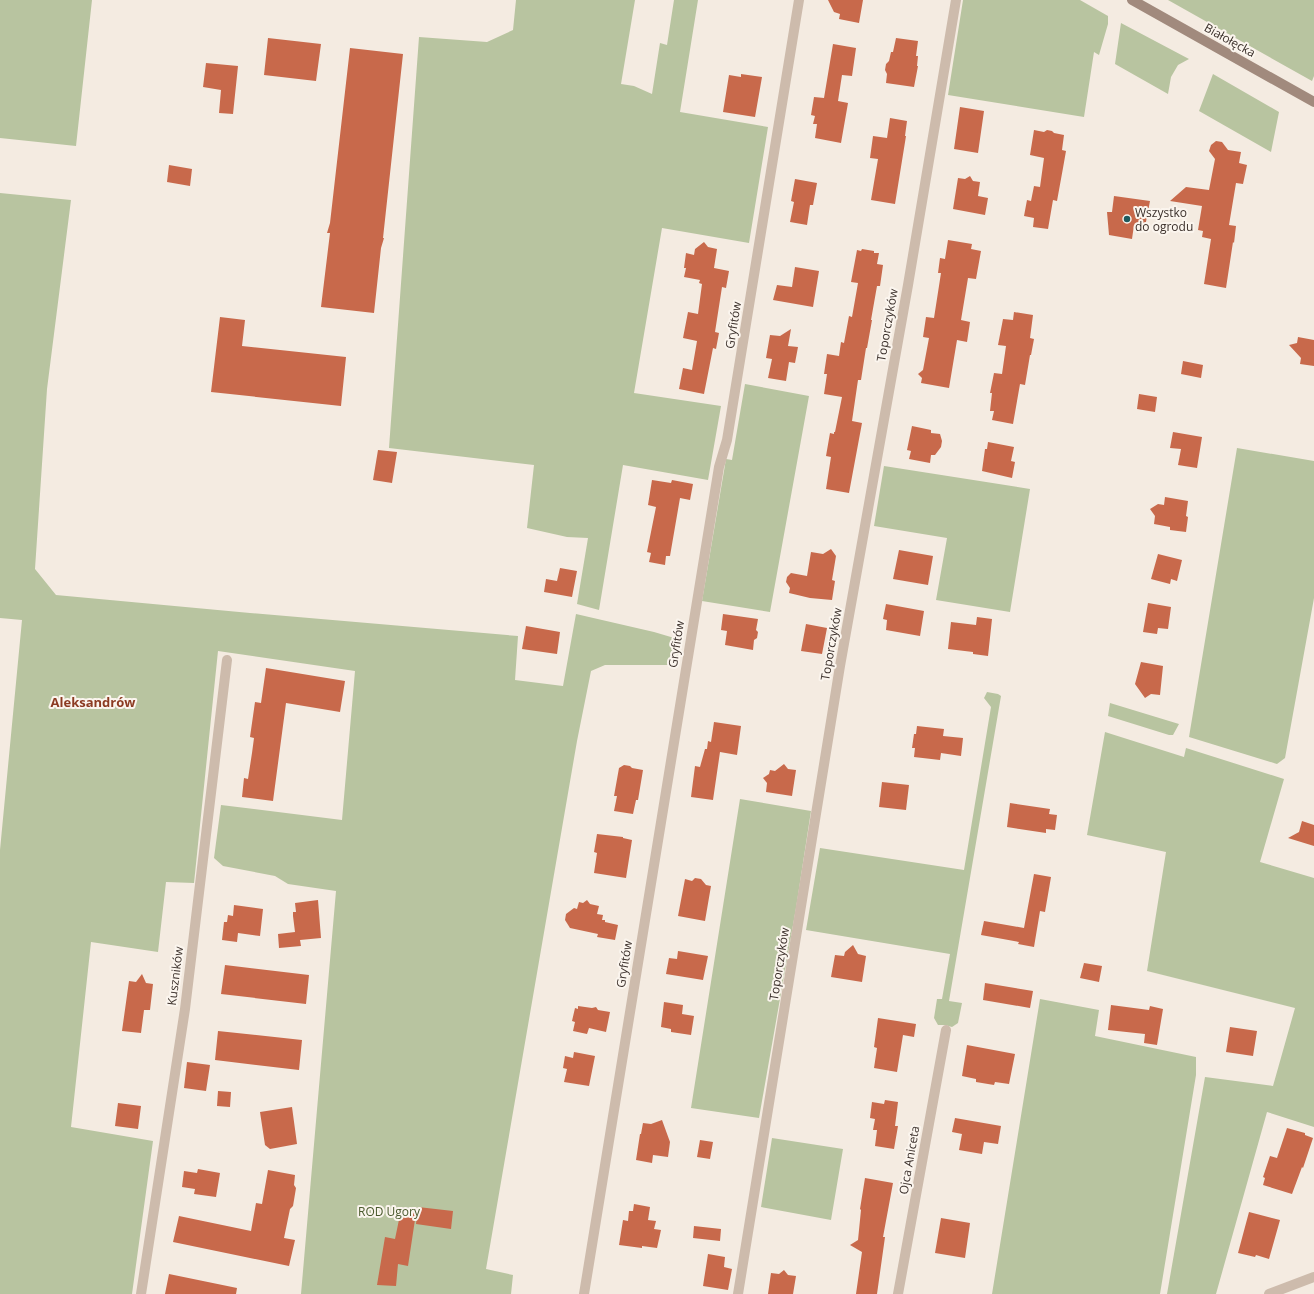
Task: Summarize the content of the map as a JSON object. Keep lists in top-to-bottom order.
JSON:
{
  "streets": {
    "street": [
      "Białołęcka",
      "Gryfitów",
      "Toporczyków",
      "Kuszników",
      "Ojca Aniceta"
    ]
  },
  "districts": ["Aleksandrów"],
  "parks": ["ROD Ugory"],
  "places": ["Wszystko do ogrodu"]
}
